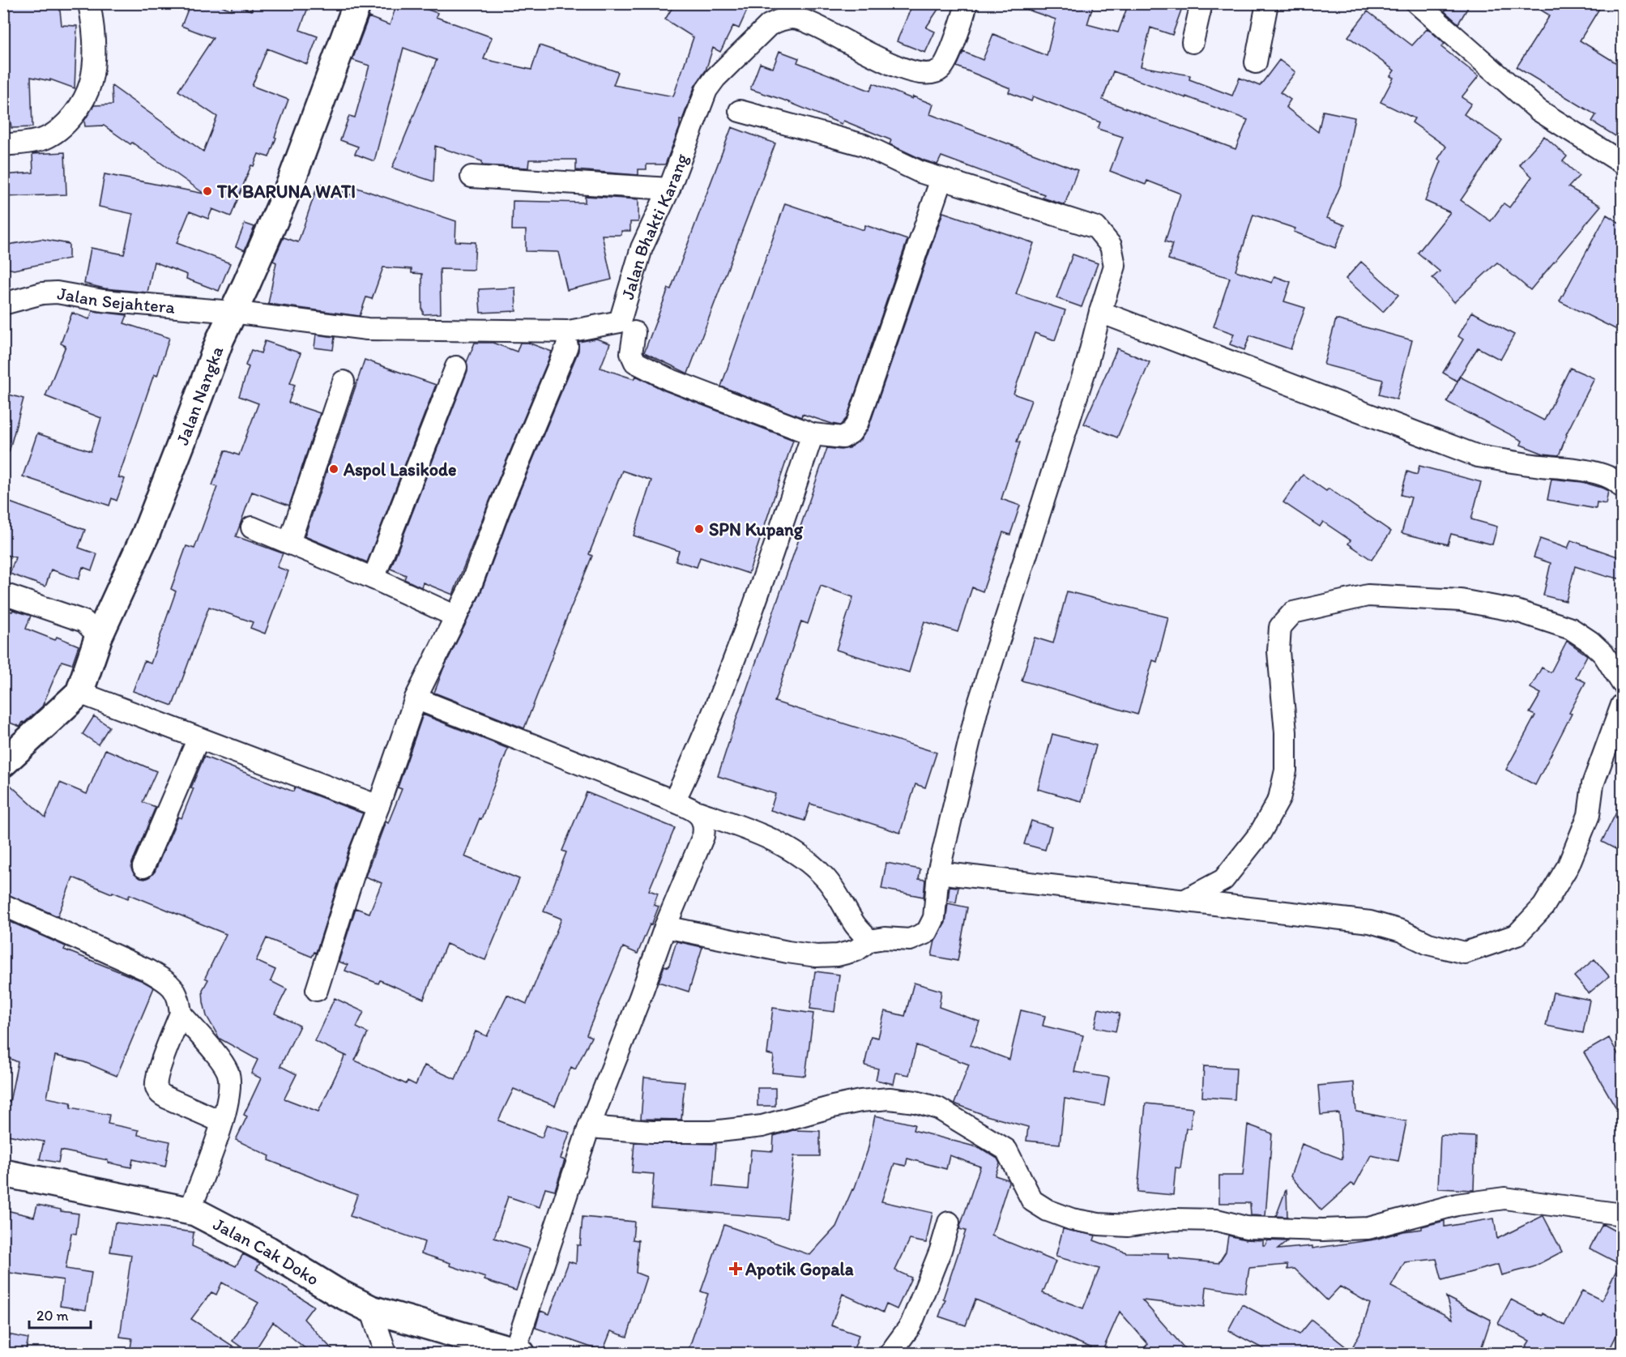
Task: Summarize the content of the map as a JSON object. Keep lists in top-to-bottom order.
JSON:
{
  "streets": {
    "street": [
      "Jalan Bhakti Karang",
      "Jalan Sejahtera",
      "Jalan Nangka",
      "Jalan Cak Doko"
    ]
  },
  "crossings": [
    ["Jalan Bhakti Karang", "Jalan Sejahtera"],
    ["Jalan Bhakti Karang", "Jalan Nangka"],
    ["Jalan Sejahtera", "Jalan Nangka"]
  ],
  "places": {
    "other": ["TK BARUNA WATI", "Aspol Lasikode", "SPN Kupang"],
    "health": ["Apotik Gopala"]
  },
  "scale_bar": "20 m"
}
